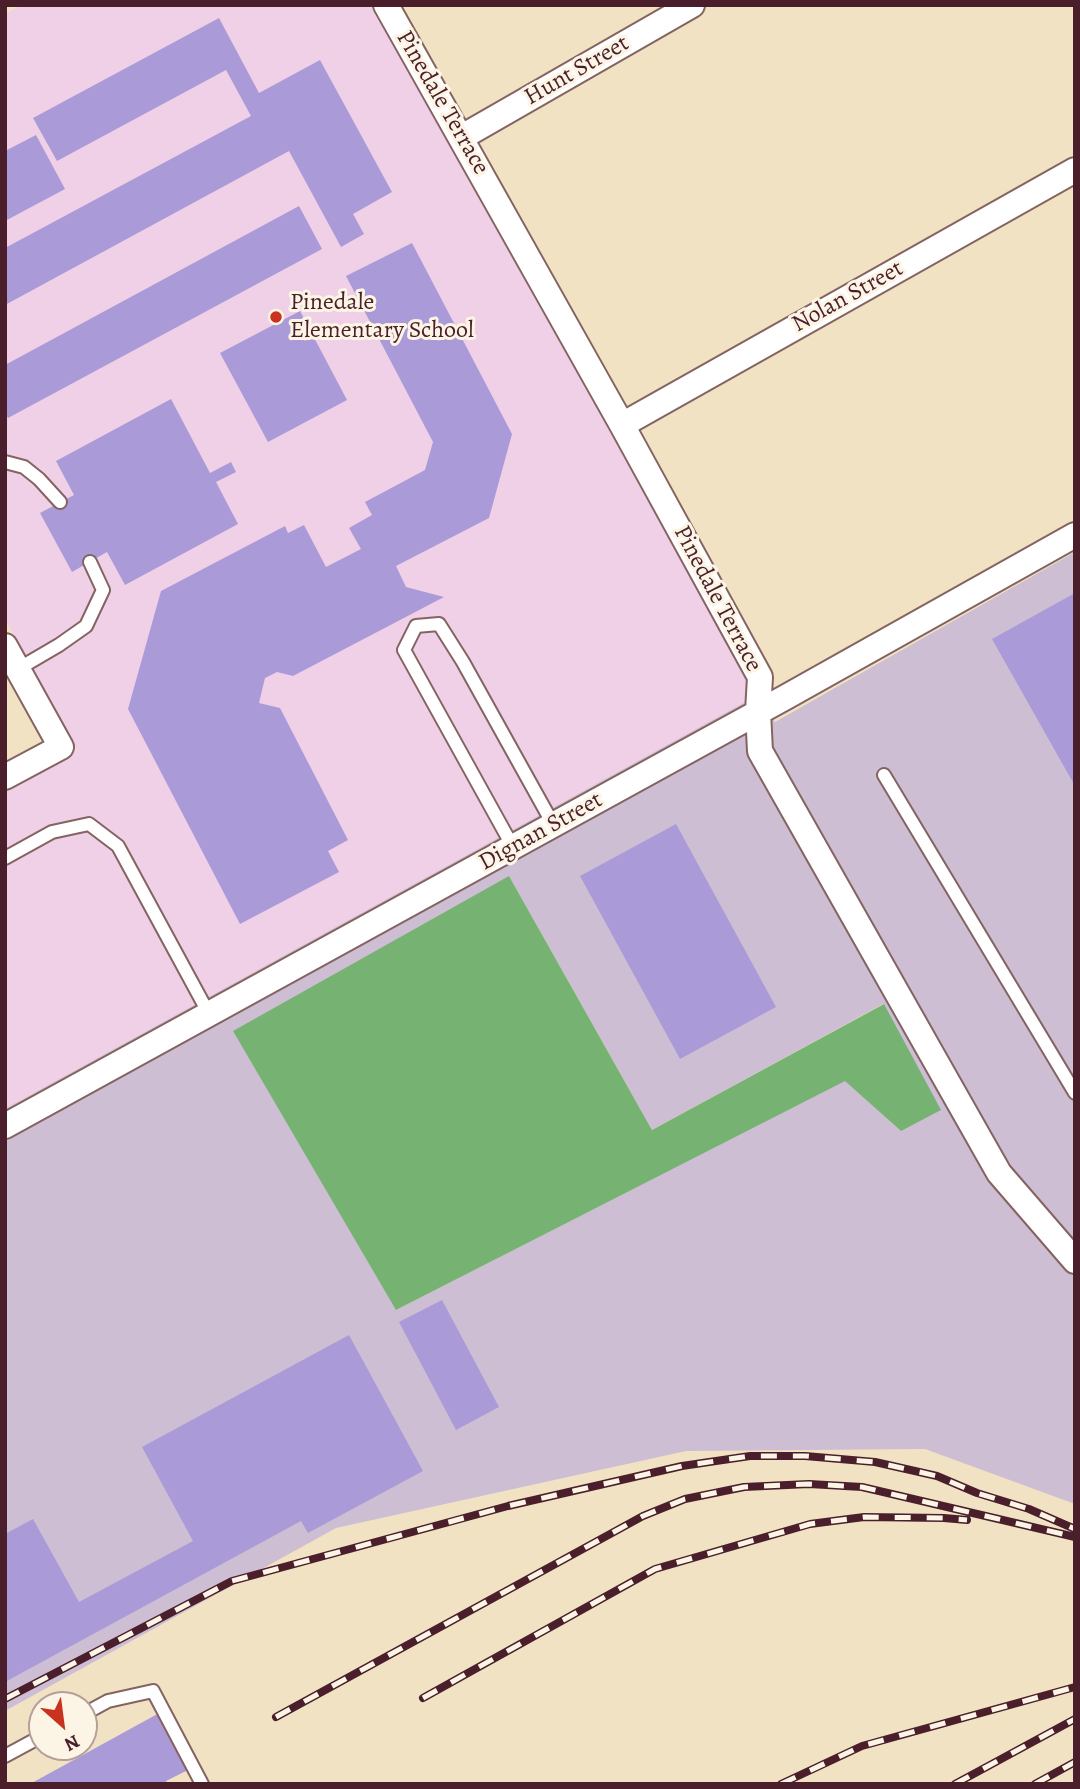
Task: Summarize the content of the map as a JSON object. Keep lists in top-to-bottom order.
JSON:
{
  "streets": {
    "street": [
      "Hunt Street",
      "Pinedale Terrace",
      "Nolan Street",
      "Dignan Street"
    ]
  },
  "crossings": [
    ["Hunt Street", "Pinedale Terrace"],
    ["Pinedale Terrace", "Nolan Street"],
    ["Pinedale Terrace", "Dignan Street"]
  ],
  "places": ["Pinedale Elementary School"],
  "north": "bottom right"
}
